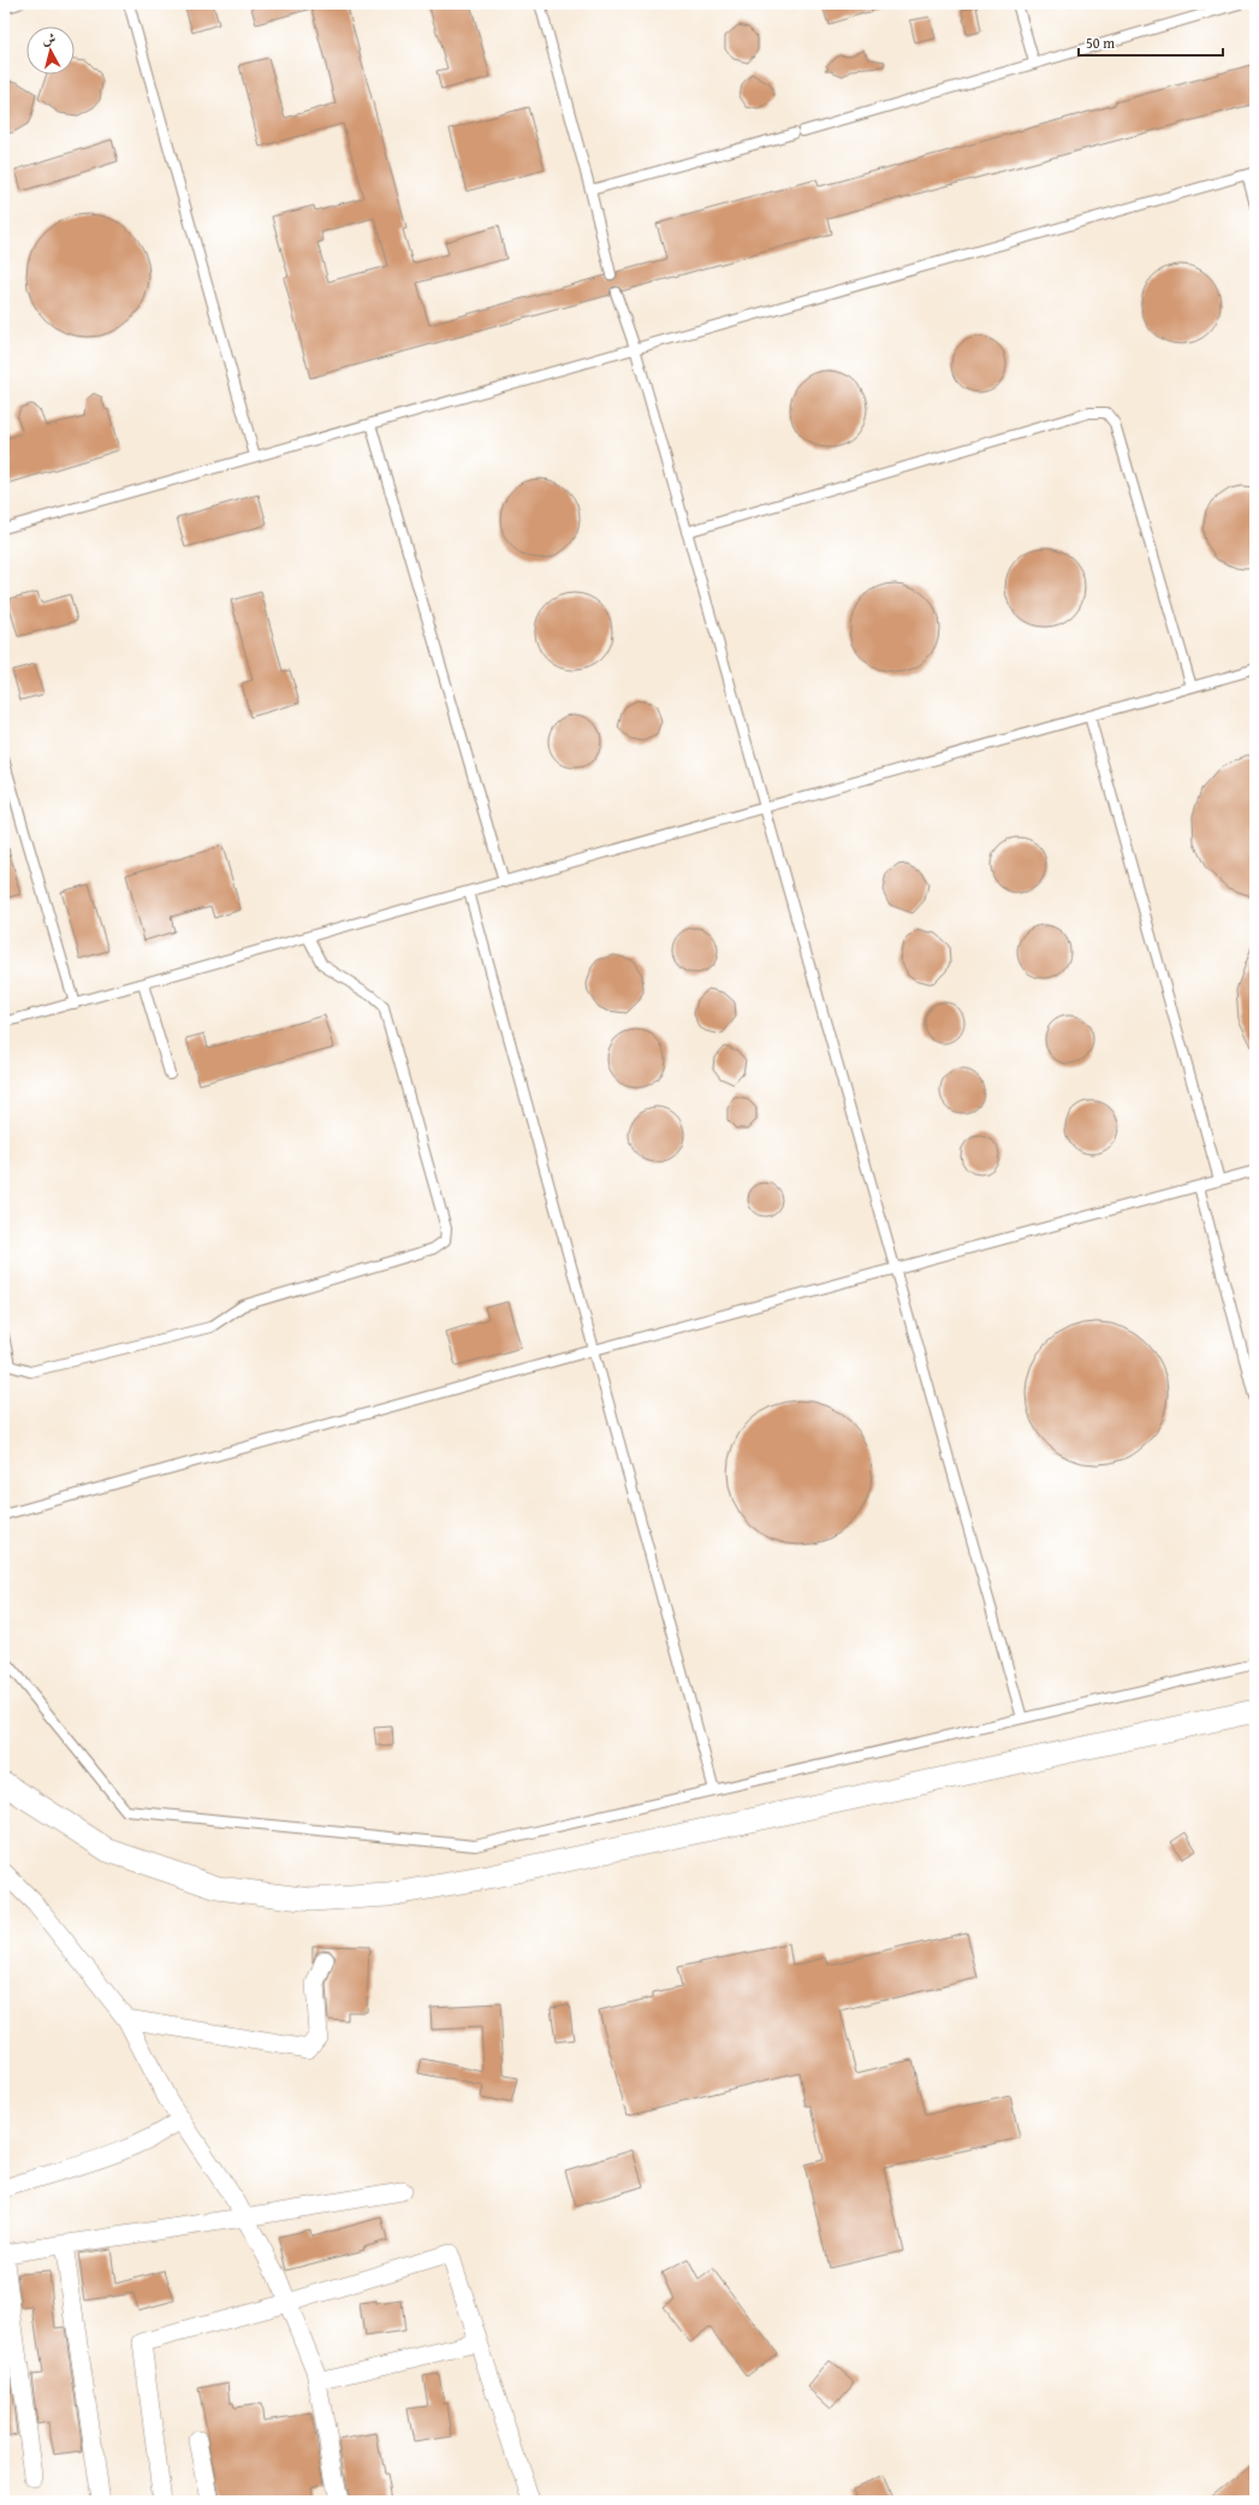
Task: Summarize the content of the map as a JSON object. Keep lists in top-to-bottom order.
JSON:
{
  "scale_bar": "50 m",
  "north": "top"
}
